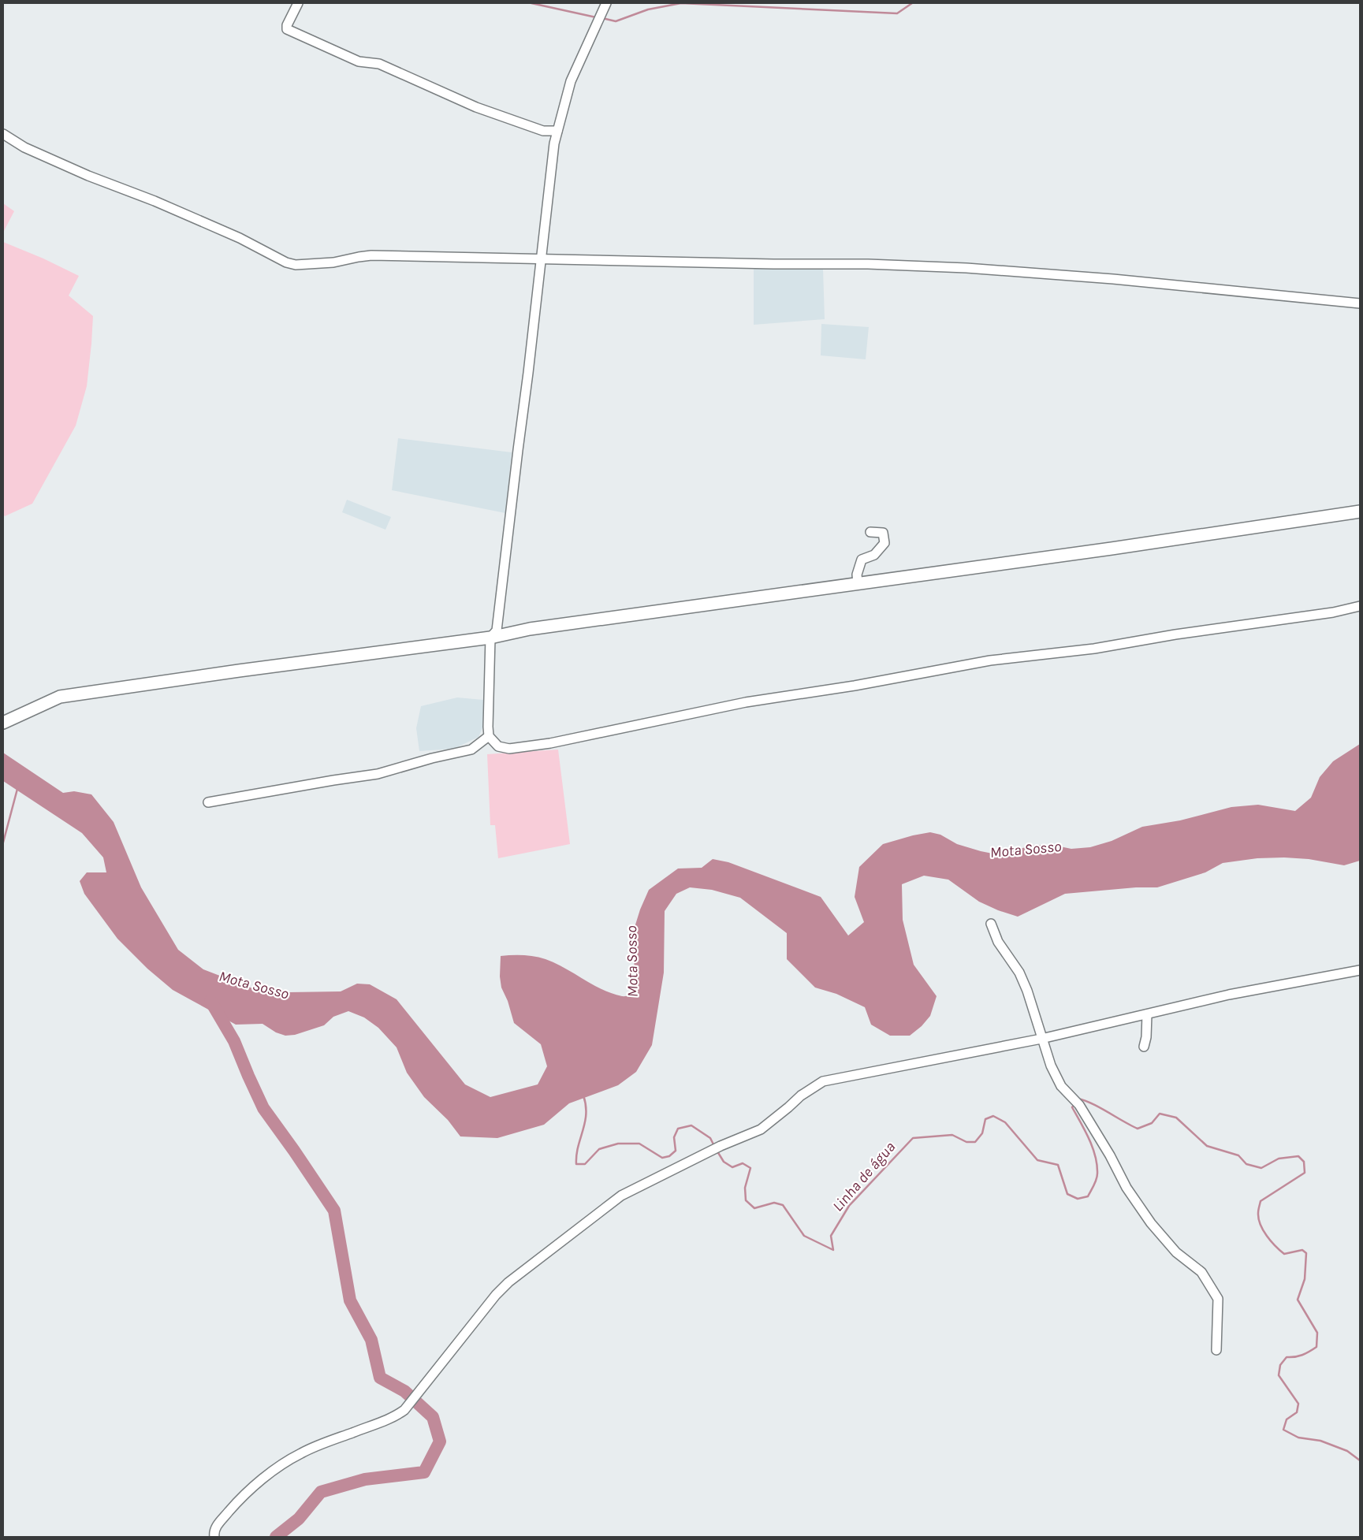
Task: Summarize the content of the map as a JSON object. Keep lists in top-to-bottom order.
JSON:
{
  "water": ["Mota Sosso", "Linha de água"]
}
